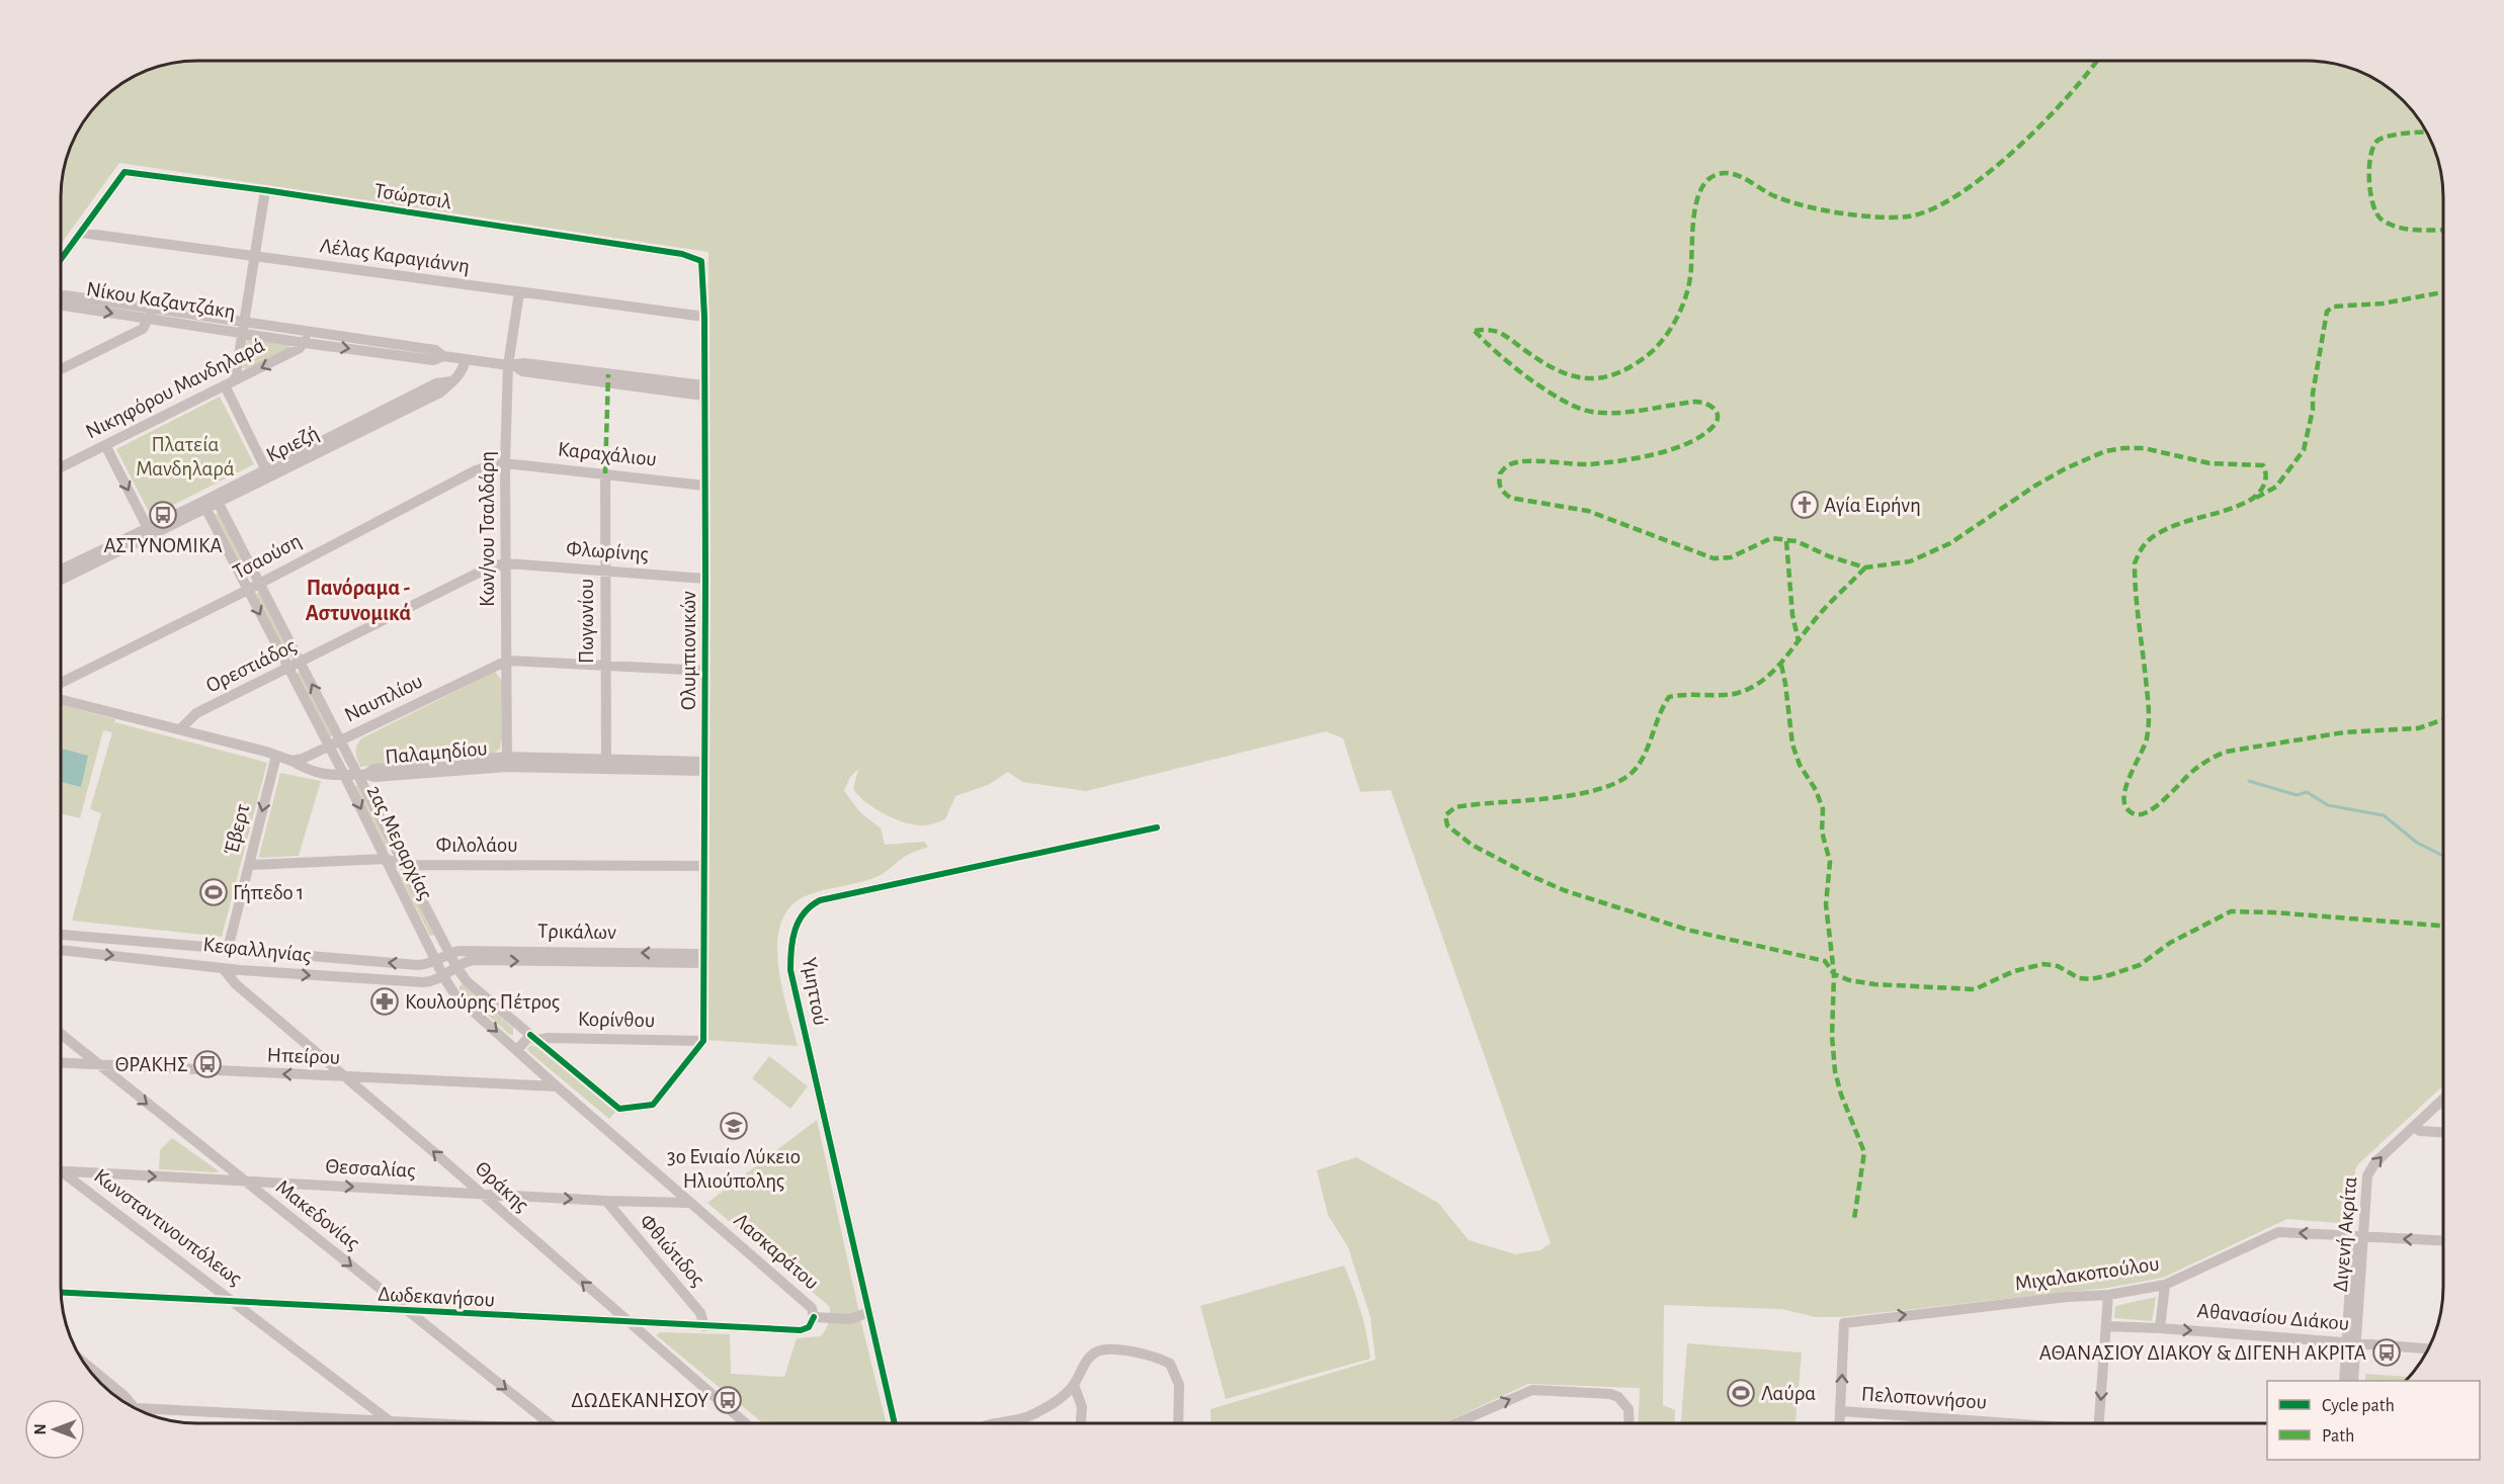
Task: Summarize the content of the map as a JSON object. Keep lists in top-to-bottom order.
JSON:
{
  "streets": {
    "street": [
      "Τσώρτσιλ",
      "Λέλας Καραγιάννη",
      "Νίκου Καζαντζάκη",
      "Νικηφόρου Μανδηλαρά",
      "Κριεζή",
      "Καραχάλιου",
      "Κων/νου Τσαλδάρη",
      "Φλωρίνης",
      "Τσαούση",
      "Πωγωνίου",
      "Ολυμπιονικών",
      "Ορεστιάδος",
      "Ναυπλίου",
      "Παλαμηδίου",
      "Έβερτ",
      "2ας Μεραρχίας",
      "Φιλολάου",
      "Τρικάλων",
      "Κεφαλληνίας",
      "Υμηττού",
      "Κορίνθου",
      "Ηπείρου",
      "Θεσσαλίας",
      "Θράκης",
      "Μακεδονίας",
      "Κωνσταντινουπόλεως",
      "Διγενή Ακρίτα",
      "Φθιώτιδος",
      "Λασκαράτου",
      "Μιχαλακοπούλου",
      "Δωδεκανήσου",
      "Αθανασίου Διάκου",
      "Πελοποννήσου"
    ]
  },
  "crossings": [
    ["Τσώρτσιλ", "Λέλας Καραγιάννη"],
    ["Τσώρτσιλ", "Ολυμπιονικών"],
    ["Λέλας Καραγιάννη", "Κων/νου Τσαλδάρη"],
    ["Λέλας Καραγιάννη", "Ολυμπιονικών"],
    ["Νίκου Καζαντζάκη", "Νικηφόρου Μανδηλαρά"],
    ["Νίκου Καζαντζάκη", "Κριεζή"],
    ["Νίκου Καζαντζάκη", "Κων/νου Τσαλδάρη"],
    ["Νίκου Καζαντζάκη", "Ολυμπιονικών"],
    ["Κριεζή", "2ας Μεραρχίας"],
    ["Καραχάλιου", "Κων/νου Τσαλδάρη"],
    ["Καραχάλιου", "Τσαούση"],
    ["Καραχάλιου", "Πωγωνίου"],
    ["Καραχάλιου", "Ολυμπιονικών"],
    ["Κων/νου Τσαλδάρη", "Φλωρίνης"],
    ["Κων/νου Τσαλδάρη", "Τσαούση"],
    ["Κων/νου Τσαλδάρη", "Ορεστιάδος"],
    ["Κων/νου Τσαλδάρη", "Ναυπλίου"],
    ["Κων/νου Τσαλδάρη", "Παλαμηδίου"],
    ["Φλωρίνης", "Πωγωνίου"],
    ["Φλωρίνης", "Ολυμπιονικών"],
    ["Φλωρίνης", "Ορεστιάδος"],
    ["Τσαούση", "2ας Μεραρχίας"],
    ["Πωγωνίου", "Παλαμηδίου"],
    ["Ολυμπιονικών", "Παλαμηδίου"],
    ["Ολυμπιονικών", "Φιλολάου"],
    ["Ολυμπιονικών", "Τρικάλων"],
    ["Ολυμπιονικών", "Κορίνθου"],
    ["Ορεστιάδος", "2ας Μεραρχίας"],
    ["Ναυπλίου", "Παλαμηδίου"],
    ["Ναυπλίου", "2ας Μεραρχίας"],
    ["Παλαμηδίου", "2ας Μεραρχίας"],
    ["Έβερτ", "Φιλολάου"],
    ["Έβερτ", "Κεφαλληνίας"],
    ["2ας Μεραρχίας", "Φιλολάου"],
    ["2ας Μεραρχίας", "Τρικάλων"],
    ["2ας Μεραρχίας", "Κεφαλληνίας"],
    ["2ας Μεραρχίας", "Λασκαράτου"],
    ["Τρικάλων", "Κεφαλληνίας"],
    ["Κεφαλληνίας", "Θράκης"],
    ["Κεφαλληνίας", "Λασκαράτου"],
    ["Ηπείρου", "Θράκης"],
    ["Ηπείρου", "Μακεδονίας"],
    ["Ηπείρου", "Λασκαράτου"],
    ["Θεσσαλίας", "Θράκης"],
    ["Θεσσαλίας", "Μακεδονίας"],
    ["Θεσσαλίας", "Φθιώτιδος"],
    ["Θεσσαλίας", "Λασκαράτου"],
    ["Θράκης", "Δωδεκανήσου"],
    ["Μακεδονίας", "Δωδεκανήσου"],
    ["Κωνσταντινουπόλεως", "Δωδεκανήσου"],
    ["Διγενή Ακρίτα", "Μιχαλακοπούλου"],
    ["Διγενή Ακρίτα", "Αθανασίου Διάκου"],
    ["Φθιώτιδος", "Δωδεκανήσου"],
    ["Λασκαράτου", "Δωδεκανήσου"],
    ["Μιχαλακοπούλου", "Πελοποννήσου"]
  ],
  "one_way": [
    "Έβερτ",
    "Ηπείρου",
    "Θεσσαλίας",
    "Θράκης",
    "Μακεδονίας",
    "Αθανασίου Διάκου"
  ],
  "districts": ["Πανόραμα - Αστυνομικά"],
  "parks": ["Πλατεία Μανδηλαρά"],
  "places": {
    "church": ["Αγία Ειρήνη"],
    "bus stop": [
      "ΑΣΤΥΝΟΜΙΚΑ",
      "ΘΡΑΚΗΣ",
      "ΑΘΑΝΑΣΙΟΥ ΔΙΑΚΟΥ & ΔΙΓΕΝΗ ΑΚΡΙΤΑ",
      "ΔΩΔΕΚΑΝΗΣΟΥ"
    ],
    "sports": ["Γήπεδο 1", "Λαύρα"],
    "pharmacy": ["Κουλούρης Πέτρος"],
    "school or university": ["3ο Ενιαίο Λύκειο Ηλιούπολης"]
  },
  "legend": ["Cycle path", "Path"],
  "north": "left"
}
